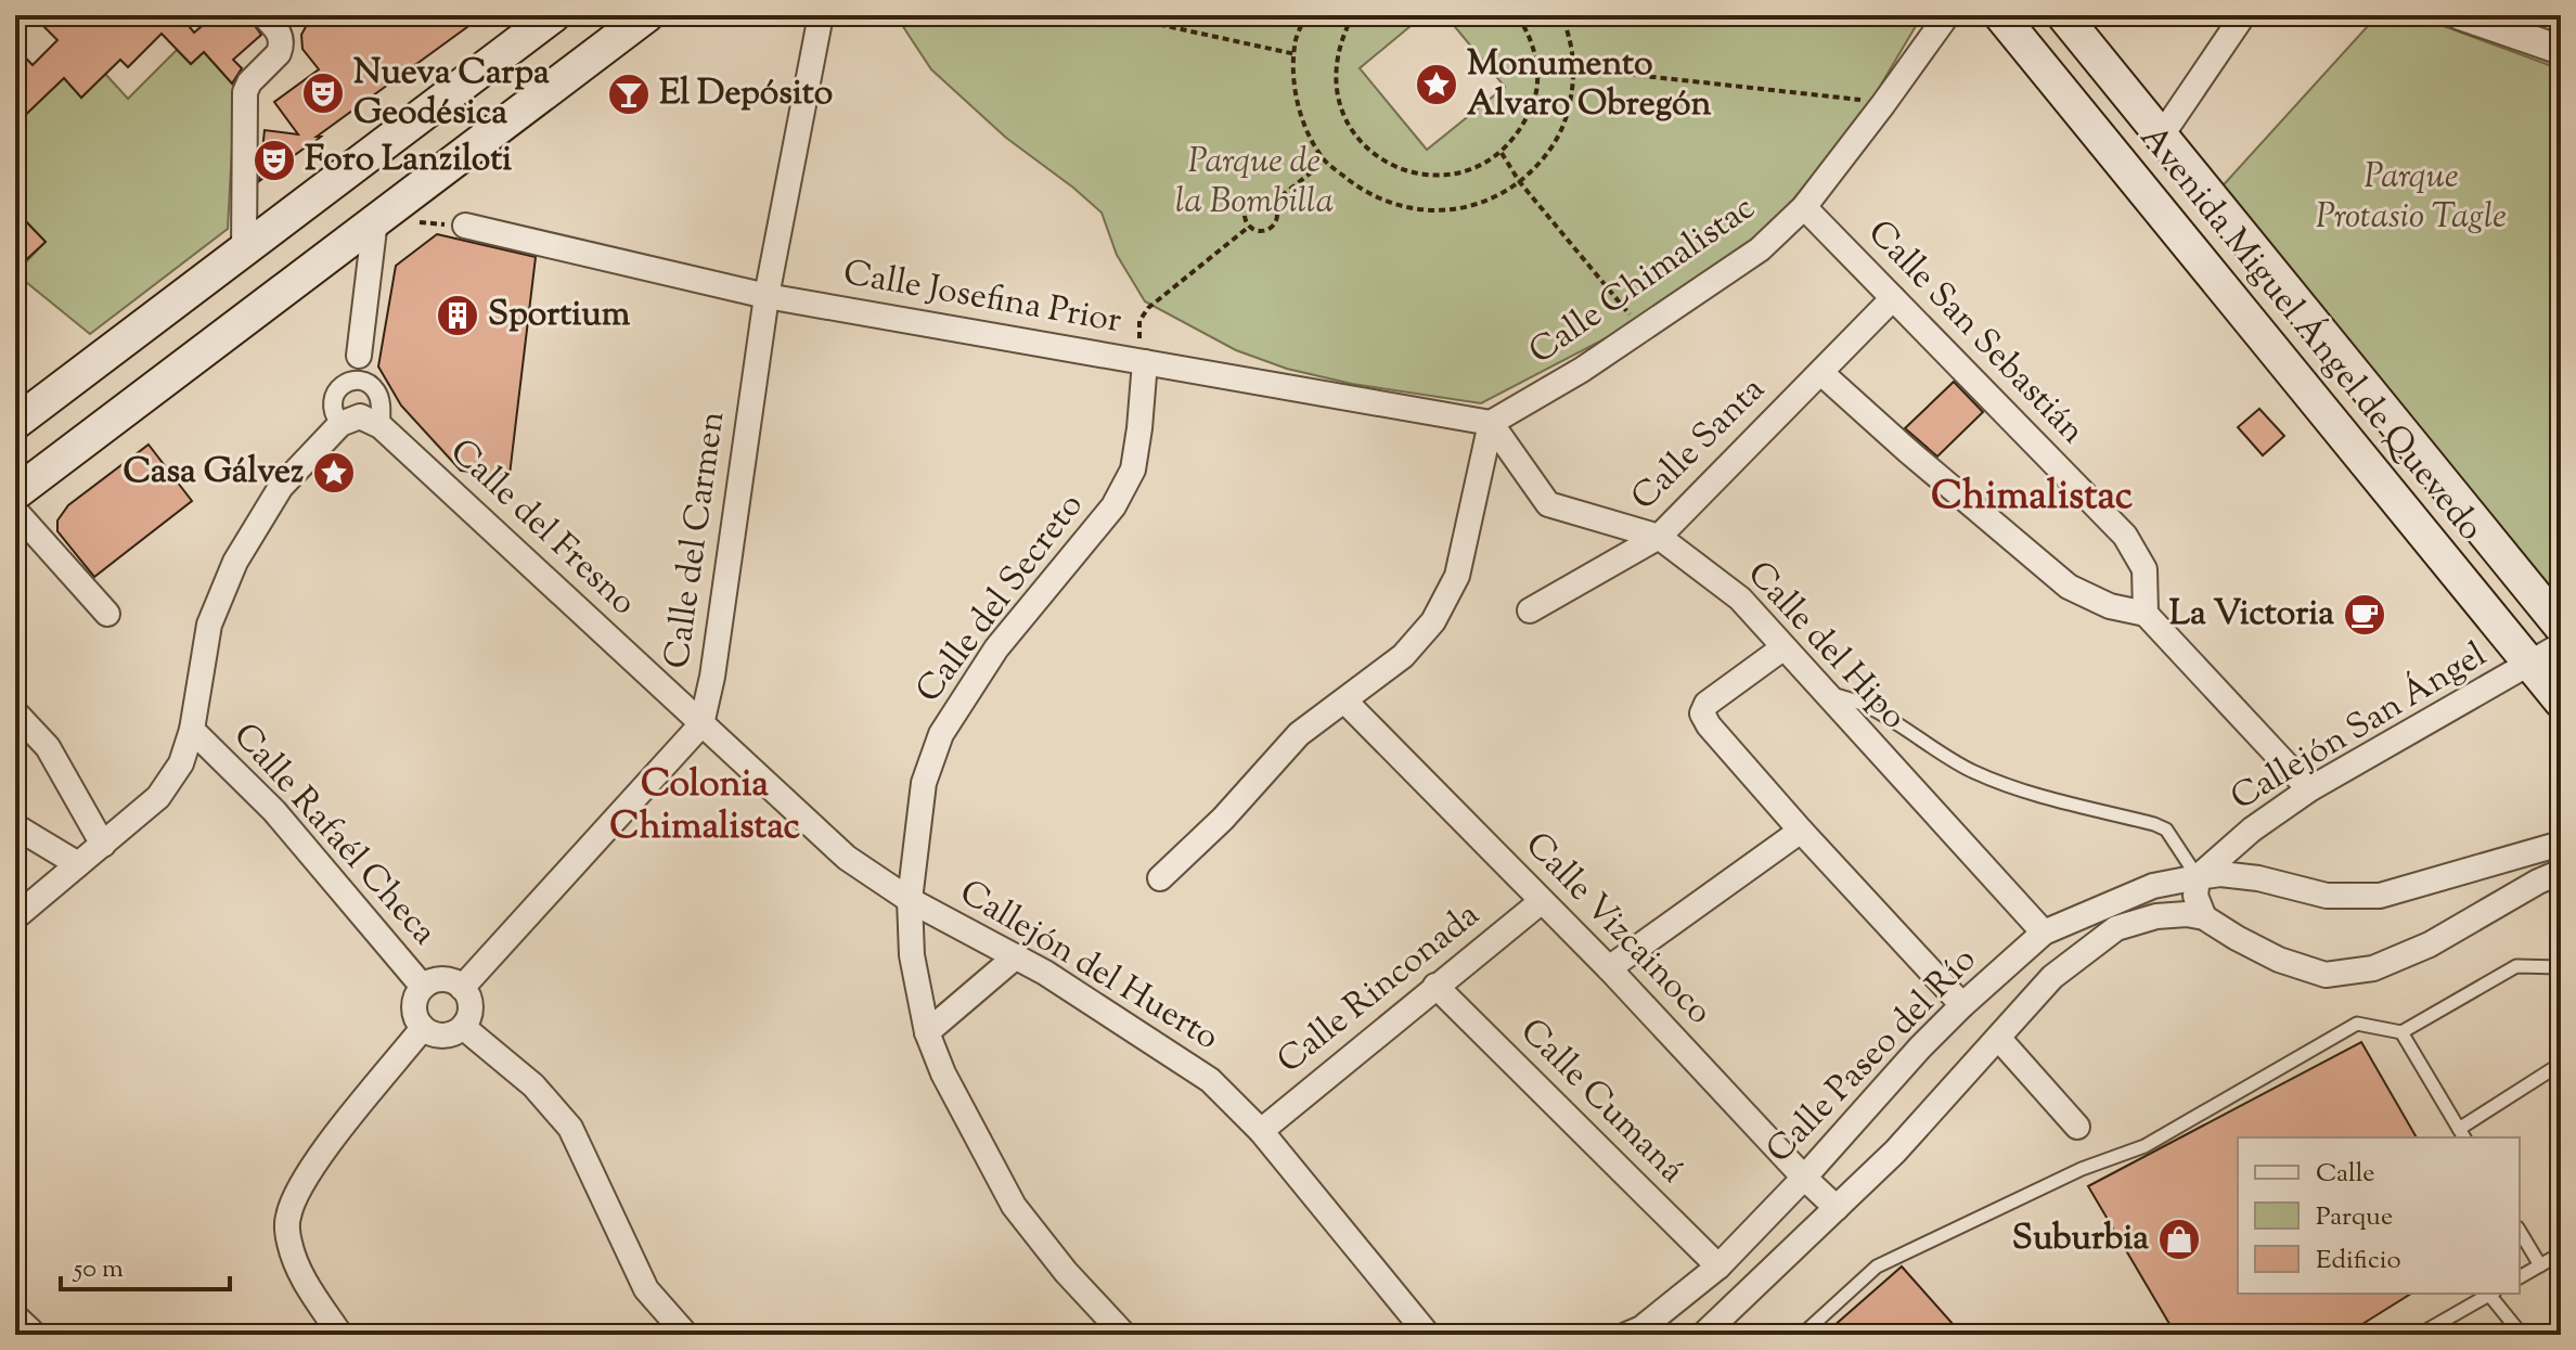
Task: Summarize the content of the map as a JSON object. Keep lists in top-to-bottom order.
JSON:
{
  "streets": {
    "main road": ["Avenida Miguel Ángel de Quevedo"],
    "street": [
      "Calle Chimalistac",
      "Calle Josefina Prior",
      "Calle San Sebastián",
      "Calle Santa",
      "Calle del Fresno",
      "Calle del Carmen",
      "Calle del Secreto",
      "Calle del Hipo",
      "Callejón San Ángel",
      "Calle Rafaél Checa",
      "Calle Vizcainoco",
      "Callejón del Huerto",
      "Calle Rinconada",
      "Calle Paseo del Río",
      "Calle Cumaná"
    ]
  },
  "crossings": [
    ["Calle Chimalistac", "Calle Josefina Prior"],
    ["Calle Chimalistac", "Calle San Sebastián"],
    ["Calle Chimalistac", "Calle del Hipo"],
    ["Calle Josefina Prior", "Calle del Carmen"],
    ["Calle Josefina Prior", "Calle del Secreto"],
    ["Calle Josefina Prior", "Calle del Hipo"],
    ["Calle San Sebastián", "Calle Santa"],
    ["Avenida Miguel Ángel de Quevedo", "Callejón San Ángel"],
    ["Calle Santa", "Calle del Hipo"],
    ["Calle del Fresno", "Calle del Carmen"],
    ["Calle del Fresno", "Calle del Secreto"],
    ["Calle del Fresno", "Calle Rafaél Checa"],
    ["Calle del Fresno", "Callejón del Huerto"],
    ["Calle del Carmen", "Calle Rafaél Checa"],
    ["Calle del Secreto", "Callejón del Huerto"],
    ["Calle del Hipo", "Calle Paseo del Río"],
    ["Callejón San Ángel", "Calle Paseo del Río"],
    ["Calle Vizcainoco", "Calle Rinconada"],
    ["Calle Vizcainoco", "Calle Paseo del Río"],
    ["Callejón del Huerto", "Calle Rinconada"],
    ["Calle Rinconada", "Calle Cumaná"],
    ["Calle Paseo del Río", "Calle Cumaná"]
  ],
  "districts": ["Chimalistac", "Colonia Chimalistac"],
  "parks": ["Parque de la Bombilla", "Parque Protasio Tagle"],
  "places": {
    "place": ["Monumento Alvaro Obregón", "Casa Gálvez"],
    "theatre": ["Nueva Carpa Geodésica", "Foro Lanziloti"],
    "bar": ["El Depósito"],
    "building": ["Sportium"],
    "cafe": ["La Victoria"],
    "shop": ["Suburbia"]
  },
  "legend": ["Calle", "Parque", "Edificio"],
  "scale_bar": "50 m"
}
